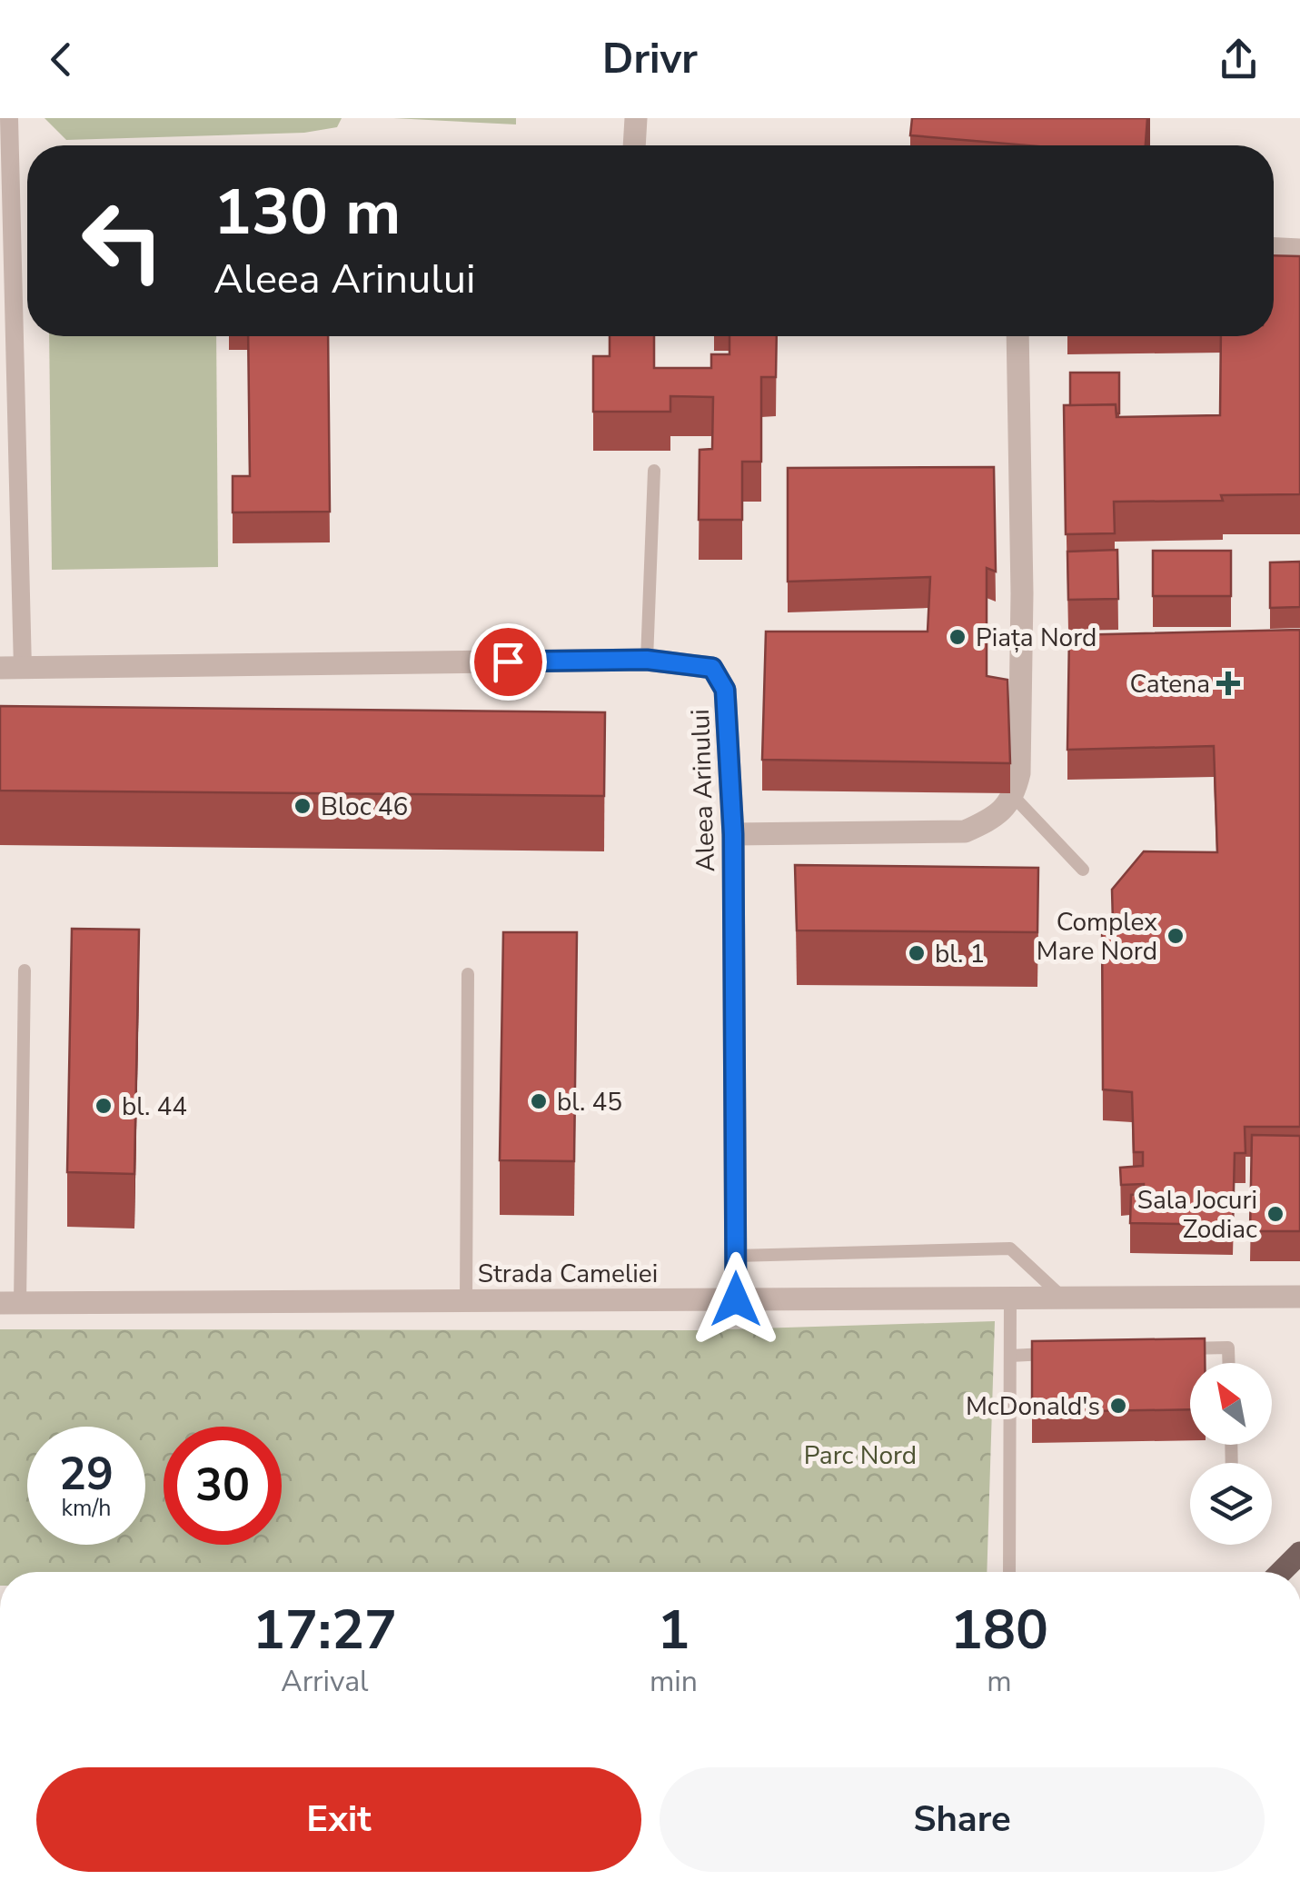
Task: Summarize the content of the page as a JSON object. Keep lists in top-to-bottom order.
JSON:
{
  "streets": {
    "street": ["Aleea Arinului", "Strada Cameliei"]
  },
  "crossings": [
    ["Aleea Arinului", "Strada Cameliei"]
  ],
  "parks": ["Parc Nord"],
  "places": {
    "other": [
      "Piața Nord",
      "Bloc 46",
      "Complex Mare Nord",
      "bl. 1",
      "bl. 45",
      "bl. 44",
      "Sala Jocuri Zodiac",
      "McDonald's"
    ],
    "health": ["Catena"]
  },
  "north": "top left",
  "page": {
    "header": "Drivr",
    "turn": ["130 m", "Aleea Arinului"],
    "speed": "29 km/h",
    "limit": "30",
    "eta": [
      "17:27",
      "Arrival",
      "1",
      "min",
      "180",
      "m"
    ],
    "buttons": ["Exit", "Share"]
  }
}
